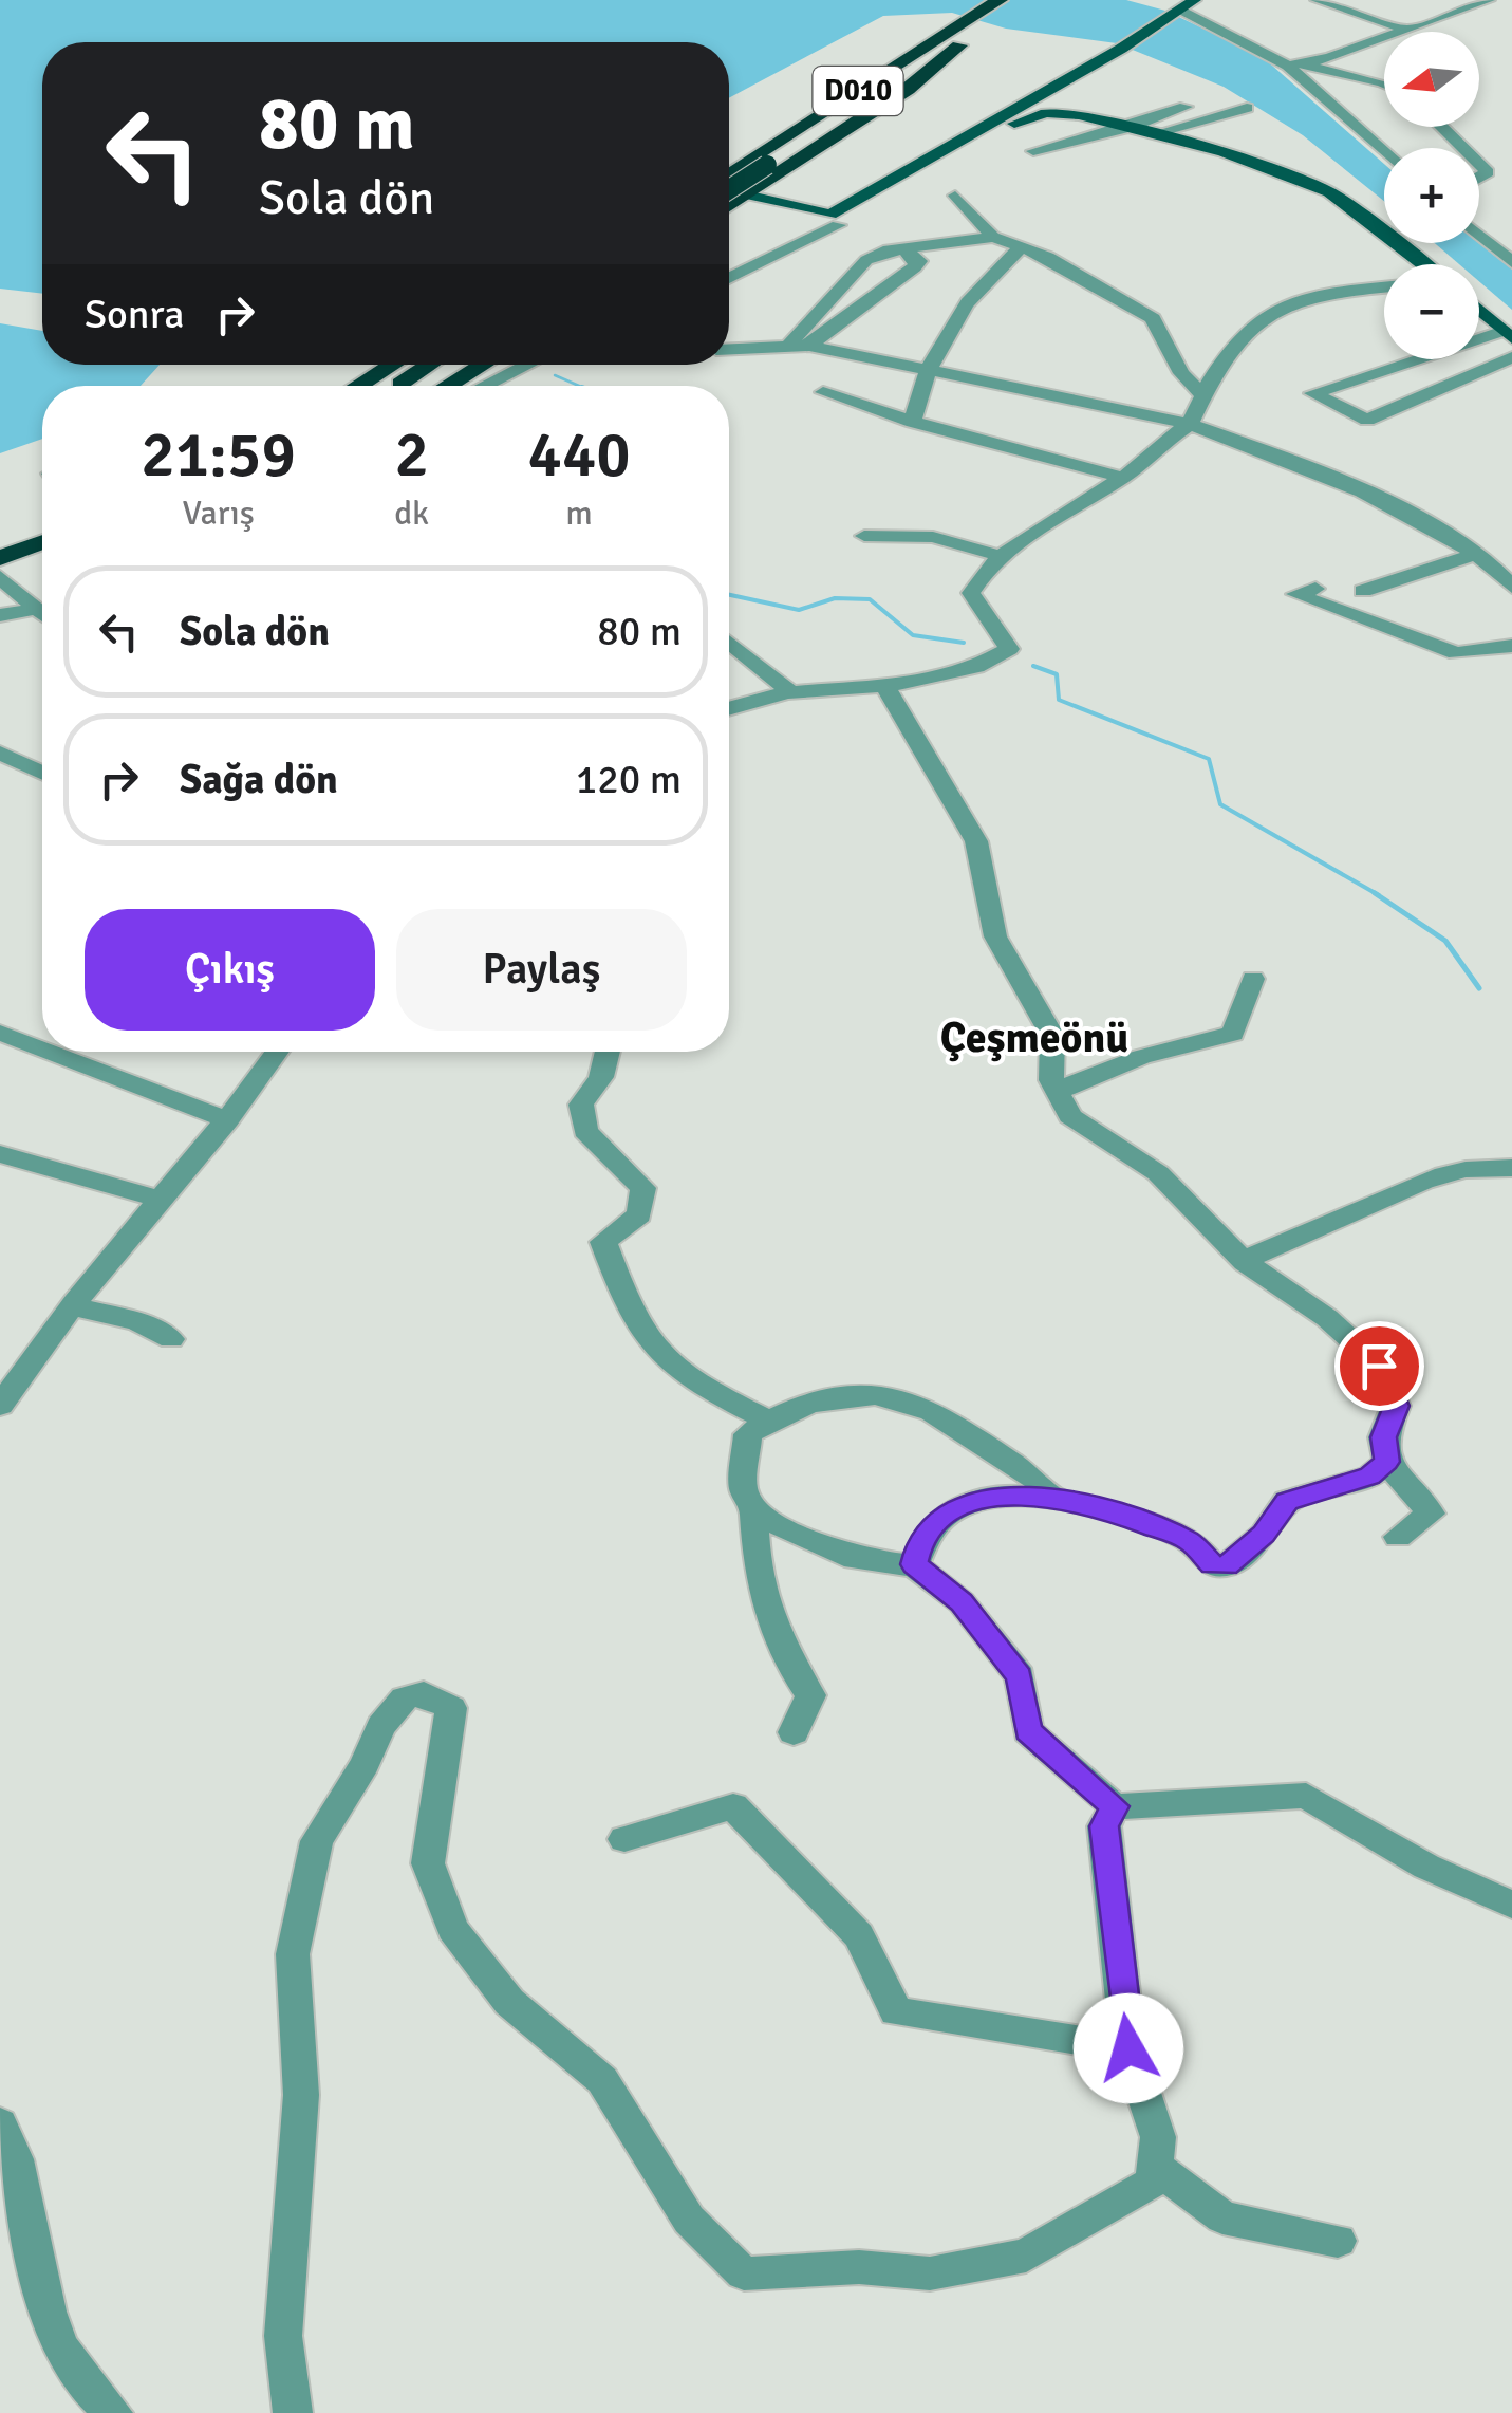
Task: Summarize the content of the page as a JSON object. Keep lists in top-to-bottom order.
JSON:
{
  "streets": {
    "highway": ["D010"]
  },
  "districts": ["Çeşmeönü"],
  "north": "left",
  "page": {
    "map_buttons": ["+", "−"],
    "turn": ["80 m", "Sola dön"],
    "then": "Sonra",
    "eta": [
      "21:59",
      "Varış",
      "2",
      "dk",
      "440",
      "m"
    ],
    "list": [
      {
        "name": "Sola dön",
        "value": "80 m"
      },
      {
        "name": "Sağa dön",
        "value": "120 m"
      }
    ],
    "buttons": ["Çıkış", "Paylaş"]
  }
}
